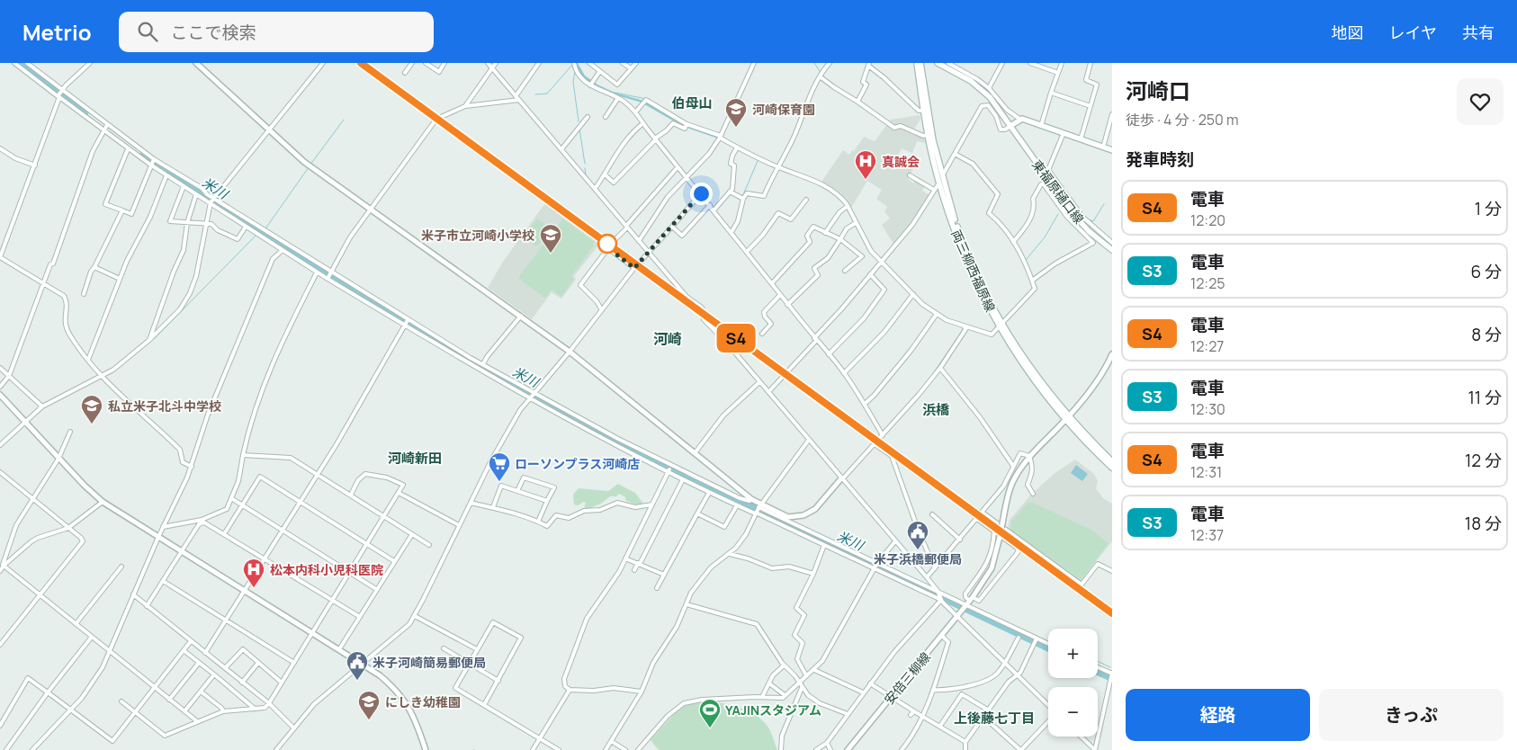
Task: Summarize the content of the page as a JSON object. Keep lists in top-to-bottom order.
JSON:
{
  "streets": {
    "main road": ["東福原樋口線", "両三柳西福原線"],
    "street": ["安倍三柳線"]
  },
  "districts": [
    "伯母山",
    "河崎",
    "浜橋",
    "河崎新田",
    "上後藤七丁目"
  ],
  "water": ["米川"],
  "places": {
    "school or university": [
      "河崎保育園",
      "米子市立河崎小学校",
      "私立米子北斗中学校",
      "にしき幼稚園"
    ],
    "hospital": ["真誠会", "松本内科小児科医院"],
    "supermarket": ["ローソンプラス河崎店"],
    "public building": ["米子浜橋郵便局", "米子河崎簡易郵便局"],
    "sports": ["YAJINスタジアム"]
  },
  "page": {
    "header": "Metrio",
    "search": "ここで検索",
    "nav": ["地図", "レイヤ", "共有"],
    "on_map": "S4",
    "heading": [
      ["河崎口", "徒歩 · 4 分 · 250 m"],
      "発車時刻"
    ],
    "list": [
      {
        "mark": "S4",
        "name": "電車",
        "note": "12:20",
        "value": "1 分"
      },
      {
        "mark": "S3",
        "name": "電車",
        "note": "12:25",
        "value": "6 分"
      },
      {
        "mark": "S4",
        "name": "電車",
        "note": "12:27",
        "value": "8 分"
      },
      {
        "mark": "S3",
        "name": "電車",
        "note": "12:30",
        "value": "11 分"
      },
      {
        "mark": "S4",
        "name": "電車",
        "note": "12:31",
        "value": "12 分"
      },
      {
        "mark": "S3",
        "name": "電車",
        "note": "12:37",
        "value": "18 分"
      }
    ],
    "map_buttons": ["+", "−"],
    "buttons": ["経路", "きっぷ"]
  }
}
